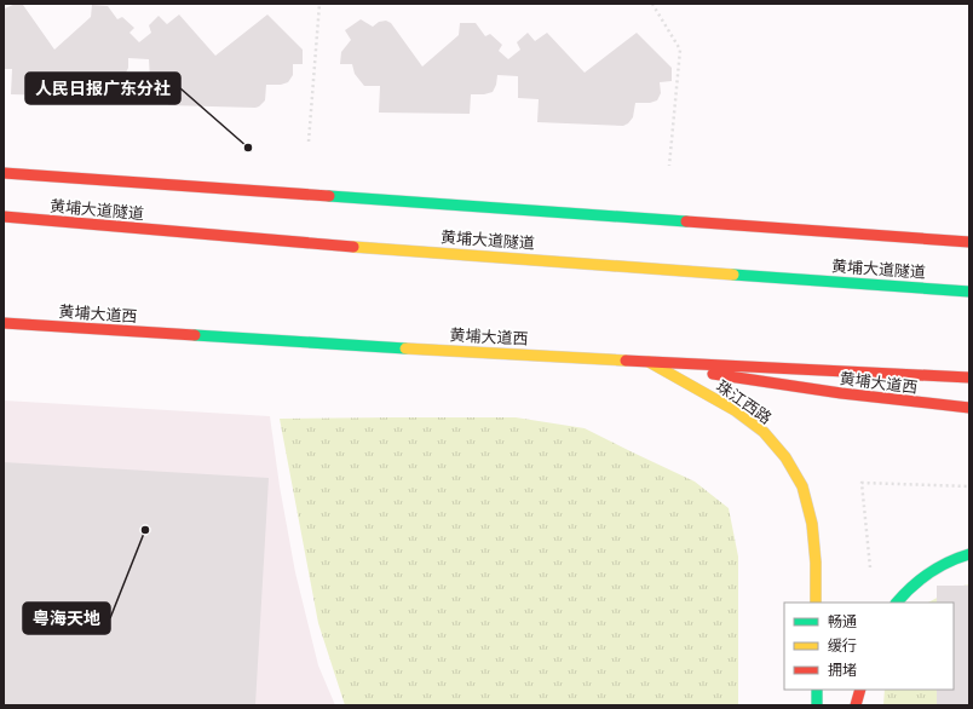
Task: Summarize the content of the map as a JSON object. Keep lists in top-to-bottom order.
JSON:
{
  "streets": {
    "main road": ["黄埔大道隧道", "黄埔大道西", "珠江西路"]
  },
  "crossings": [
    ["黄埔大道西", "珠江西路"]
  ],
  "places": ["人民日报广东分社", "粤海天地"],
  "legend": ["畅通", "缓行", "拥堵"]
}
